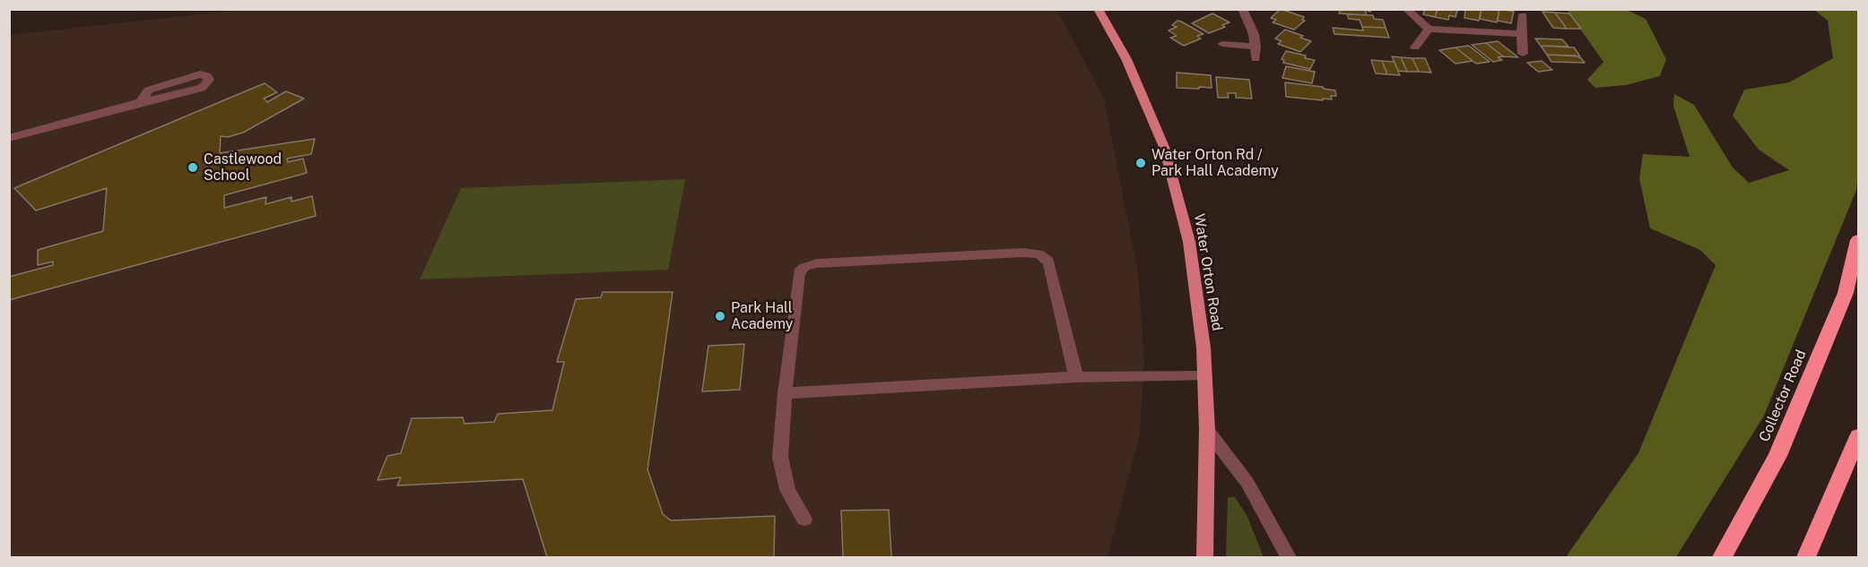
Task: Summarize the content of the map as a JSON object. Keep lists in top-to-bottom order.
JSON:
{
  "streets": {
    "highway": ["Collector Road"],
    "main road": ["Water Orton Road"]
  },
  "places": ["Water Orton Rd / Park Hall Academy", "Castlewood School", "Park Hall Academy"]
}
